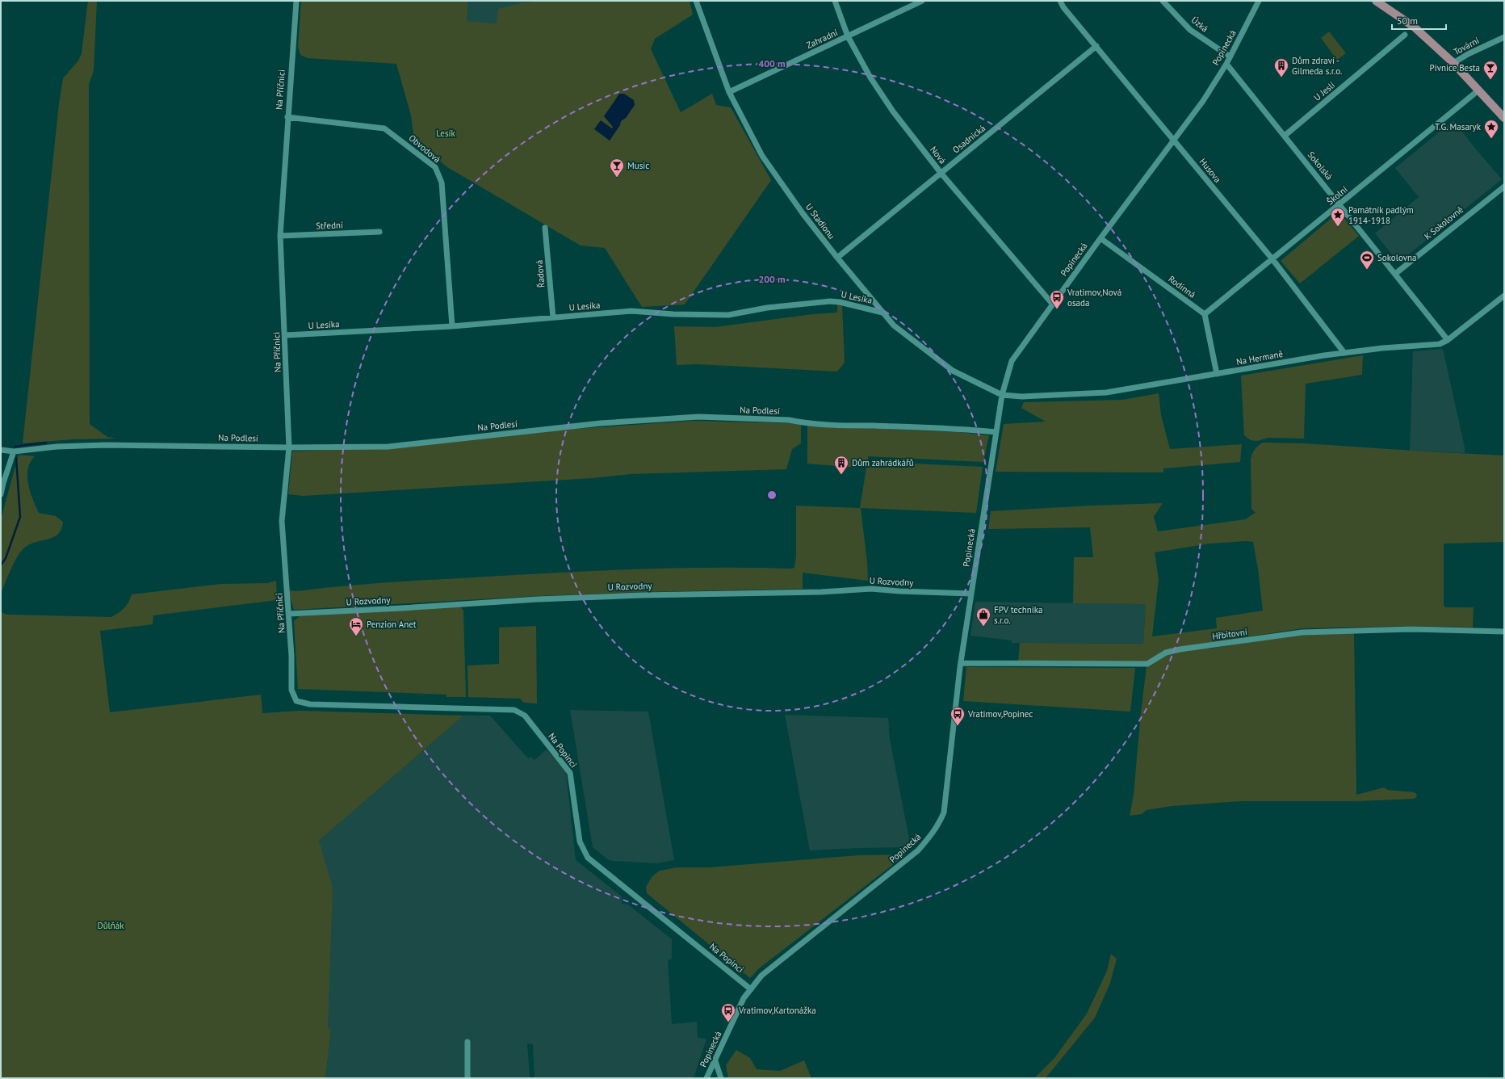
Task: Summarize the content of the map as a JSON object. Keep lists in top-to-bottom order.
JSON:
{
  "streets": {
    "street": [
      "Úzká",
      "Zahradní",
      "Tovární",
      "Popinecká",
      "Na Příčnici",
      "U Jeslí",
      "Osadnická",
      "Obvodová",
      "Nová",
      "Sokolská",
      "Husova",
      "Školní",
      "U Stadionu",
      "K Sokolovně",
      "Střední",
      "Řadová",
      "Rodinná",
      "U Lesíka",
      "Na Hermaně",
      "Na Podlesí",
      "U Rozvodny",
      "Hřbitovní",
      "Na Popinci"
    ]
  },
  "crossings": [
    ["Úzká", "Popinecká"],
    ["Zahradní", "Nová"],
    ["Zahradní", "U Stadionu"],
    ["Popinecká", "Nová"],
    ["Popinecká", "Sokolská"],
    ["Popinecká", "Husova"],
    ["Popinecká", "U Stadionu"],
    ["Popinecká", "Rodinná"],
    ["Popinecká", "Na Hermaně"],
    ["Popinecká", "Na Podlesí"],
    ["Popinecká", "U Rozvodny"],
    ["Popinecká", "Hřbitovní"],
    ["Popinecká", "Na Popinci"],
    ["Na Příčnici", "Obvodová"],
    ["Na Příčnici", "Střední"],
    ["Na Příčnici", "U Lesíka"],
    ["Na Příčnici", "Na Podlesí"],
    ["Na Příčnici", "U Rozvodny"],
    ["Na Příčnici", "Na Popinci"],
    ["U Jeslí", "Sokolská"],
    ["Osadnická", "Nová"],
    ["Osadnická", "Husova"],
    ["Osadnická", "U Stadionu"],
    ["Obvodová", "U Lesíka"],
    ["Sokolská", "Školní"],
    ["Sokolská", "K Sokolovně"],
    ["Sokolská", "Na Hermaně"],
    ["Husova", "Školní"],
    ["Husova", "Na Hermaně"],
    ["Školní", "Rodinná"],
    ["U Stadionu", "U Lesíka"],
    ["U Stadionu", "Na Hermaně"],
    ["Řadová", "U Lesíka"]
  ],
  "parks": ["Lesík", "Důlňák"],
  "places": {
    "building": ["Dům zdraví - Gilmeda s.r.o.", "Dům zahrádkářů"],
    "bar": ["Pivnice Besta", "Music"],
    "place": ["T.G. Masaryk", "Památník padlým 1914-1918"],
    "sports": ["Sokolovna"],
    "bus stop": ["Vratimov,Nová osada", "Vratimov,Popinec", "Vratimov,Kartonážka"],
    "shop": ["FPV technika s.r.o."],
    "hotel": ["Penzion Anet"]
  },
  "scale_bar": "50 m",
  "rings": ["400 m", "200 m"]
}
